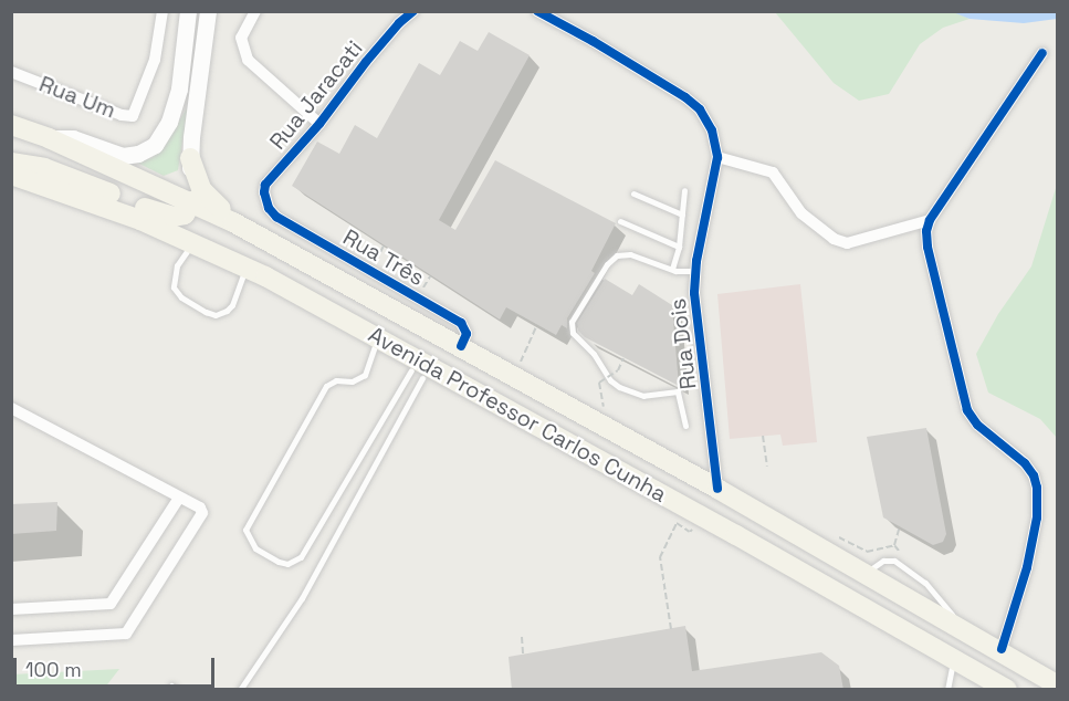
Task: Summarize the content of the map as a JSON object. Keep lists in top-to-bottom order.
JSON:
{
  "streets": {
    "main road": ["Avenida Professor Carlos Cunha"],
    "street": [
      "Rua Jaracati",
      "Rua Um",
      "Rua Três",
      "Rua Dois"
    ]
  },
  "crossings": [
    ["Rua Jaracati", "Rua Três"],
    ["Rua Três", "Avenida Professor Carlos Cunha"],
    ["Rua Dois", "Avenida Professor Carlos Cunha"]
  ],
  "scale_bar": "100 m"
}
